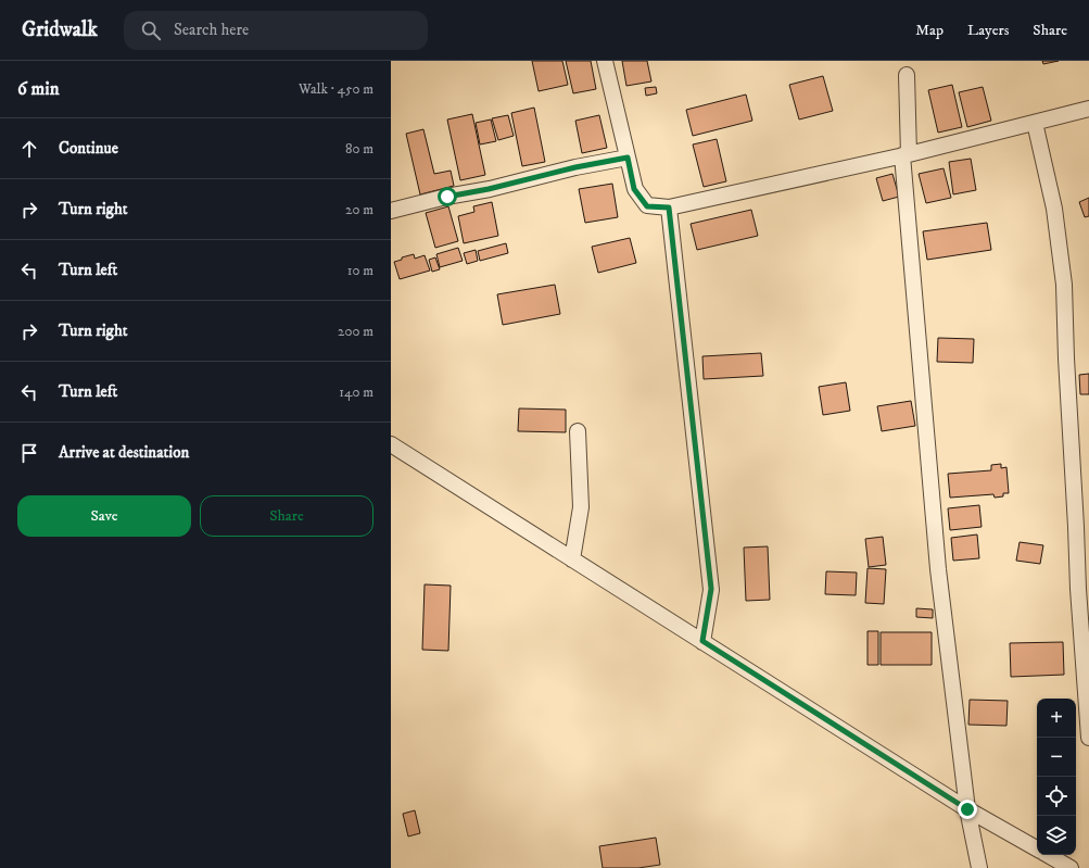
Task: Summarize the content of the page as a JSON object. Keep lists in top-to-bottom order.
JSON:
{
  "page": {
    "header": "Gridwalk",
    "search": "Search here",
    "nav": ["Map", "Layers", "Share"],
    "heading": ["6 min", "Walk · 450 m"],
    "list": [
      ["Continue", "80 m"],
      ["Turn right", "20 m"],
      ["Turn left", "10 m"],
      ["Turn right", "200 m"],
      ["Turn left", "140 m"],
      "Arrive at destination"
    ],
    "buttons": ["Save", "Share"],
    "map_buttons": ["+", "−"]
  }
}
